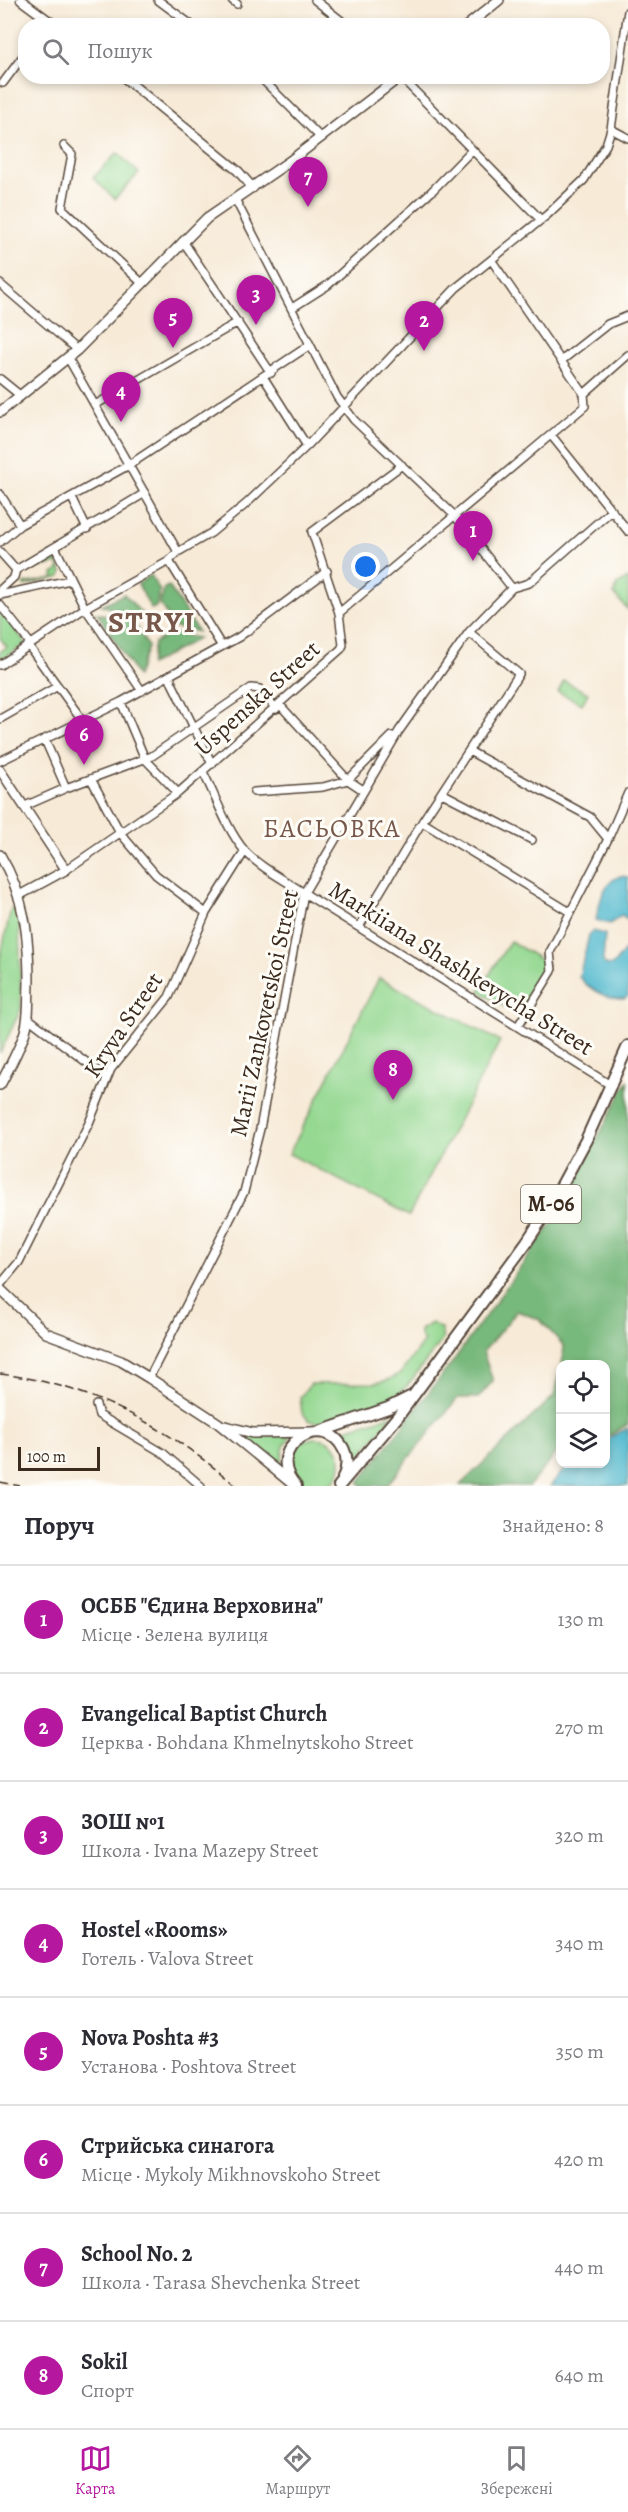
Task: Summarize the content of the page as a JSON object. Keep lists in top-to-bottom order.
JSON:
{
  "streets": {
    "highway": ["М-06"],
    "street": [
      "Uspenska Street",
      "Markiiana Shashkevycha Street",
      "Marii Zankovetskoi Street",
      "Kryva Street"
    ]
  },
  "crossings": [
    ["Uspenska Street", "Markiiana Shashkevycha Street"],
    ["Markiiana Shashkevycha Street", "Marii Zankovetskoi Street"],
    ["Markiiana Shashkevycha Street", "Kryva Street"],
    ["Markiiana Shashkevycha Street", "М-06"]
  ],
  "districts": ["STRYI", "БАСЬОВКА"],
  "scale_bar": "100 m",
  "page": {
    "search": "Пошук",
    "pins": [
      "7",
      "3",
      "5",
      "2",
      "4",
      "1",
      "6",
      "8"
    ],
    "scale": "100 m",
    "heading": ["Поруч", "Знайдено: 8"],
    "list": [
      {
        "mark": "1",
        "name": "ОСББ \"Єдина Верховина\"",
        "note": "Місце · Зелена вулиця",
        "value": "130 m"
      },
      {
        "mark": "2",
        "name": "Evangelical Baptist Church",
        "note": "Церква · Bohdana Khmelnytskoho Street",
        "value": "270 m"
      },
      {
        "mark": "3",
        "name": "ЗОШ №1",
        "note": "Школа · Ivana Mazepy Street",
        "value": "320 m"
      },
      {
        "mark": "4",
        "name": "Hostel «Rooms»",
        "note": "Готель · Valova Street",
        "value": "340 m"
      },
      {
        "mark": "5",
        "name": "Nova Poshta #3",
        "note": "Установа · Poshtova Street",
        "value": "350 m"
      },
      {
        "mark": "6",
        "name": "Стрийська синагога",
        "note": "Місце · Mykoly Mikhnovskoho Street",
        "value": "420 m"
      },
      {
        "mark": "7",
        "name": "School No. 2",
        "note": "Школа · Tarasa Shevchenka Street",
        "value": "440 m"
      },
      {
        "mark": "8",
        "name": "Sokil",
        "note": "Спорт",
        "value": "640 m"
      }
    ],
    "nav": ["Карта", "Маршрут", "Збережені"]
  }
}
